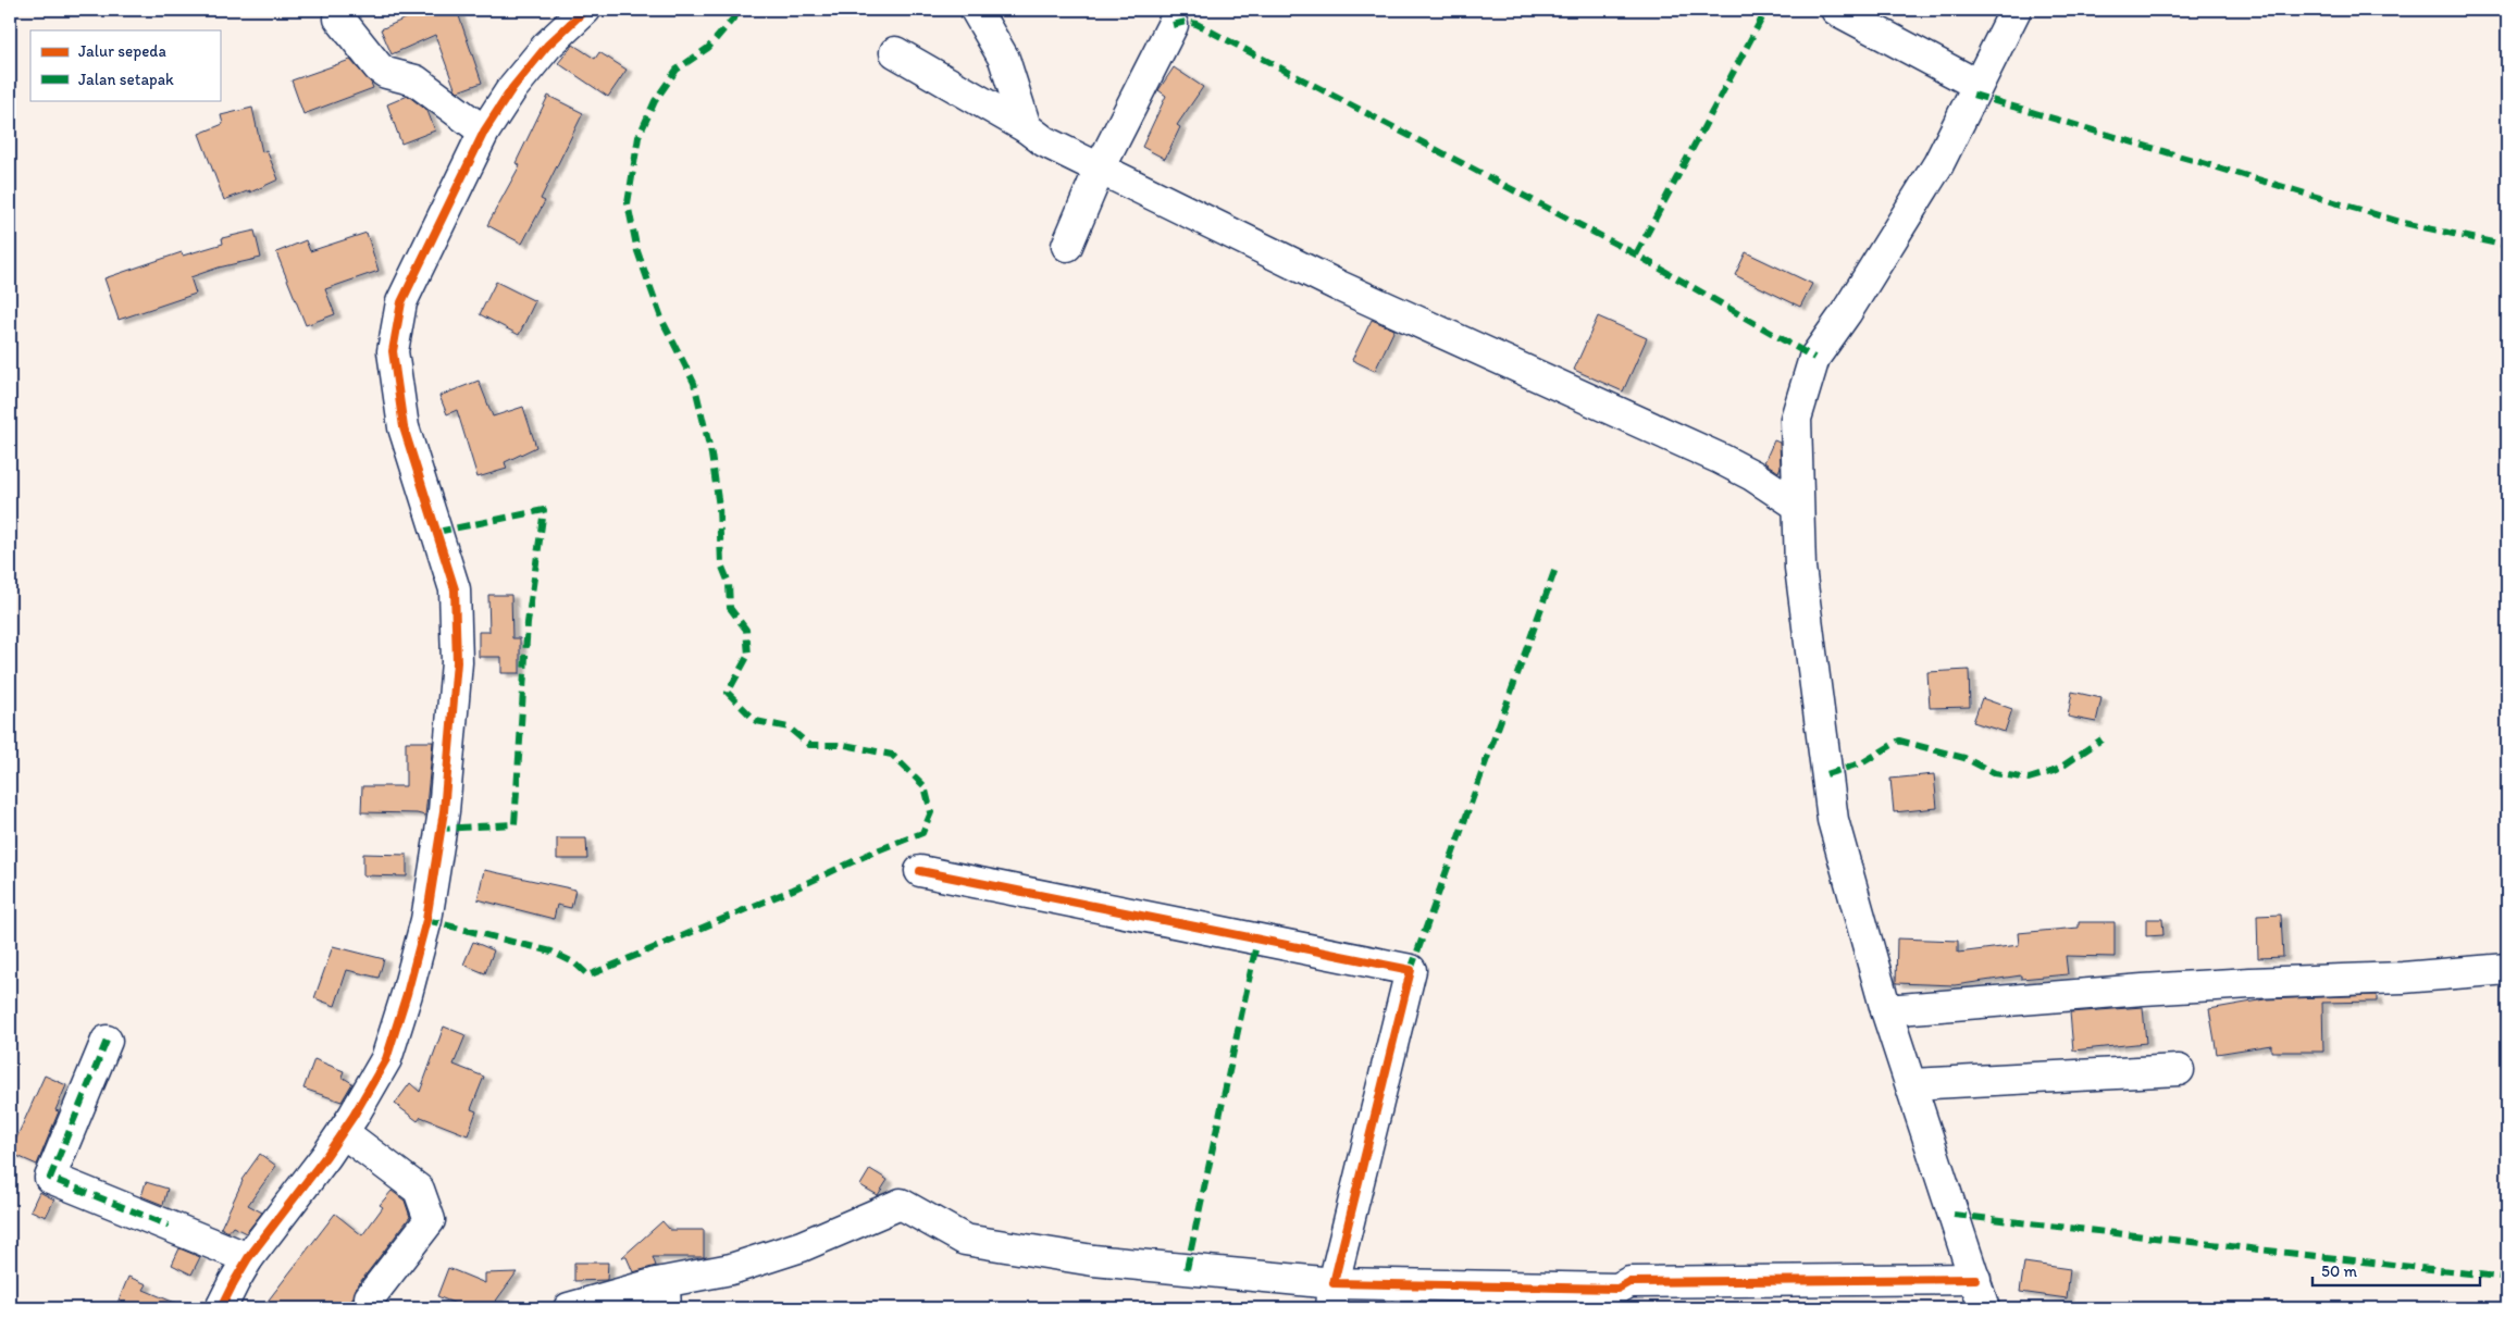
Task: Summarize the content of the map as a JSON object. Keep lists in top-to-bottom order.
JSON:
{
  "legend": ["Jalur sepeda", "Jalan setapak"],
  "scale_bar": "50 m"
}
